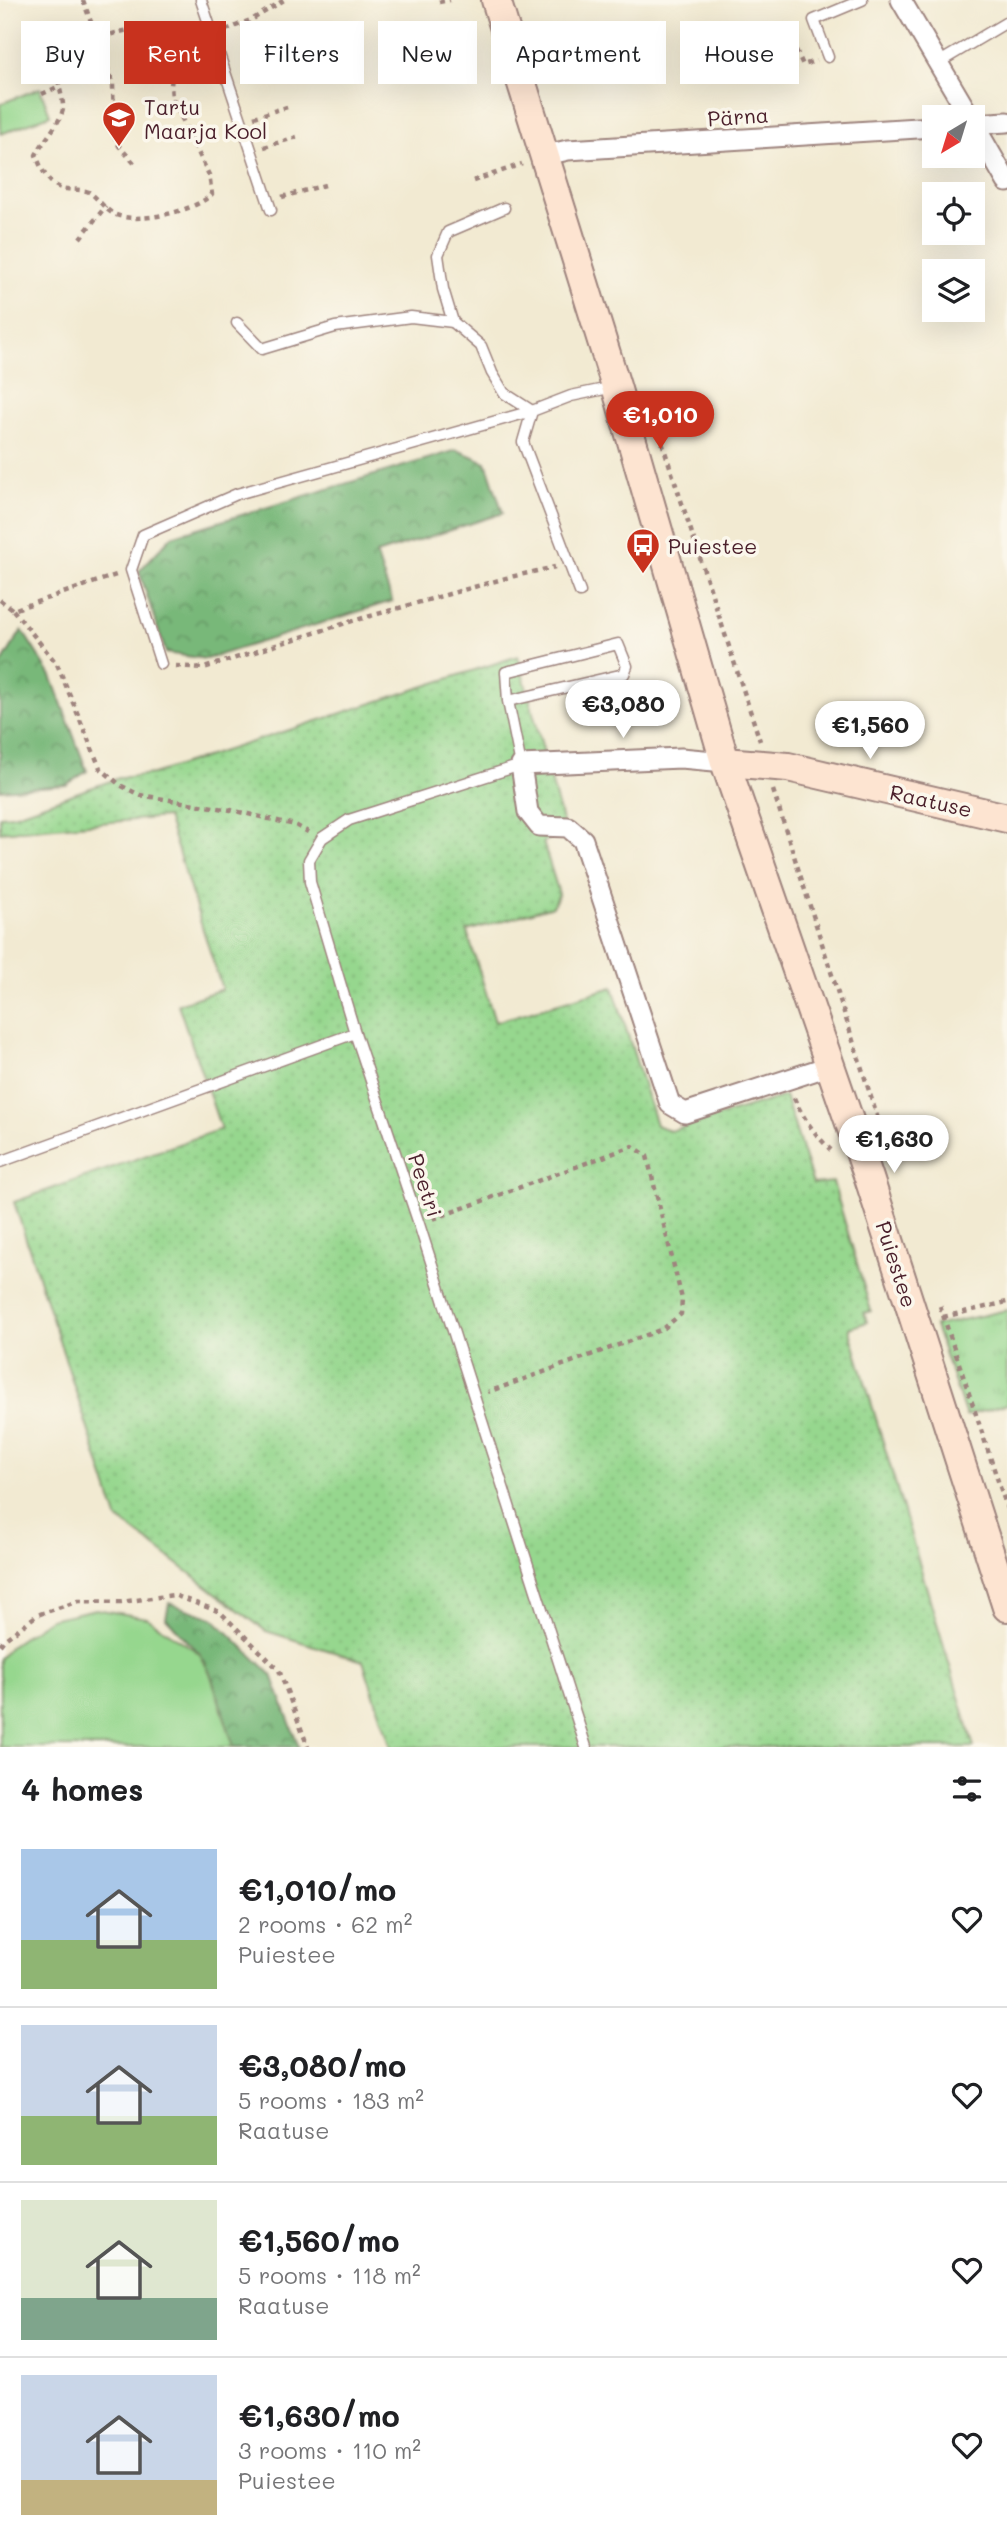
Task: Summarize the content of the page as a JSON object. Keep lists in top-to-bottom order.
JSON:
{
  "streets": {
    "main road": ["Raatuse", "Puiestee"],
    "street": ["Pärna"],
    "lane": ["Peetri"]
  },
  "crossings": [
    ["Pärna", "Puiestee"],
    ["Raatuse", "Puiestee"]
  ],
  "places": {
    "school or university": ["Tartu Maarja Kool"],
    "bus stop": ["Puiestee"]
  },
  "north": "bottom left",
  "page": {
    "chip": [
      "Buy",
      "Rent",
      "Filters",
      "New",
      "Apartment",
      "House"
    ],
    "price": [
      "€1,010",
      "€3,080",
      "€1,560",
      "€1,630"
    ],
    "heading": "4 homes",
    "list": [
      {
        "name": "€1,010/mo",
        "note": "2 rooms · 62 m² · Puiestee"
      },
      {
        "name": "€3,080/mo",
        "note": "5 rooms · 183 m² · Raatuse"
      },
      {
        "name": "€1,560/mo",
        "note": "5 rooms · 118 m² · Raatuse"
      },
      {
        "name": "€1,630/mo",
        "note": "3 rooms · 110 m² · Puiestee"
      }
    ]
  }
}
